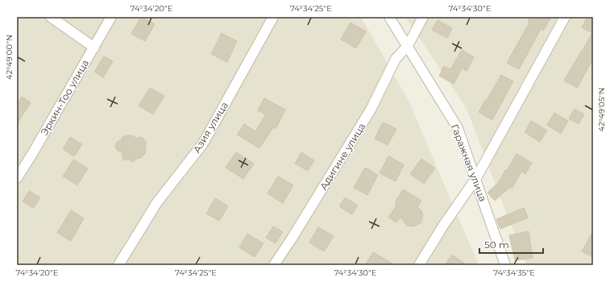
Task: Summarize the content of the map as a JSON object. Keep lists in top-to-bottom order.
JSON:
{
  "streets": {
    "street": [
      "Эркин-Тоо улица",
      "Азия улица",
      "Адигине улица",
      "Гаражная улица"
    ]
  },
  "crossings": [
    ["Адигине улица", "Гаражная улица"]
  ],
  "scale_bar": "50 m",
  "coordinates": [
    "74°34'20\"E",
    "74°34'25\"E",
    "74°34'30\"E",
    "42°49'00\"N",
    "42°49'05\"N",
    "74°34'35\"E"
  ]
}
